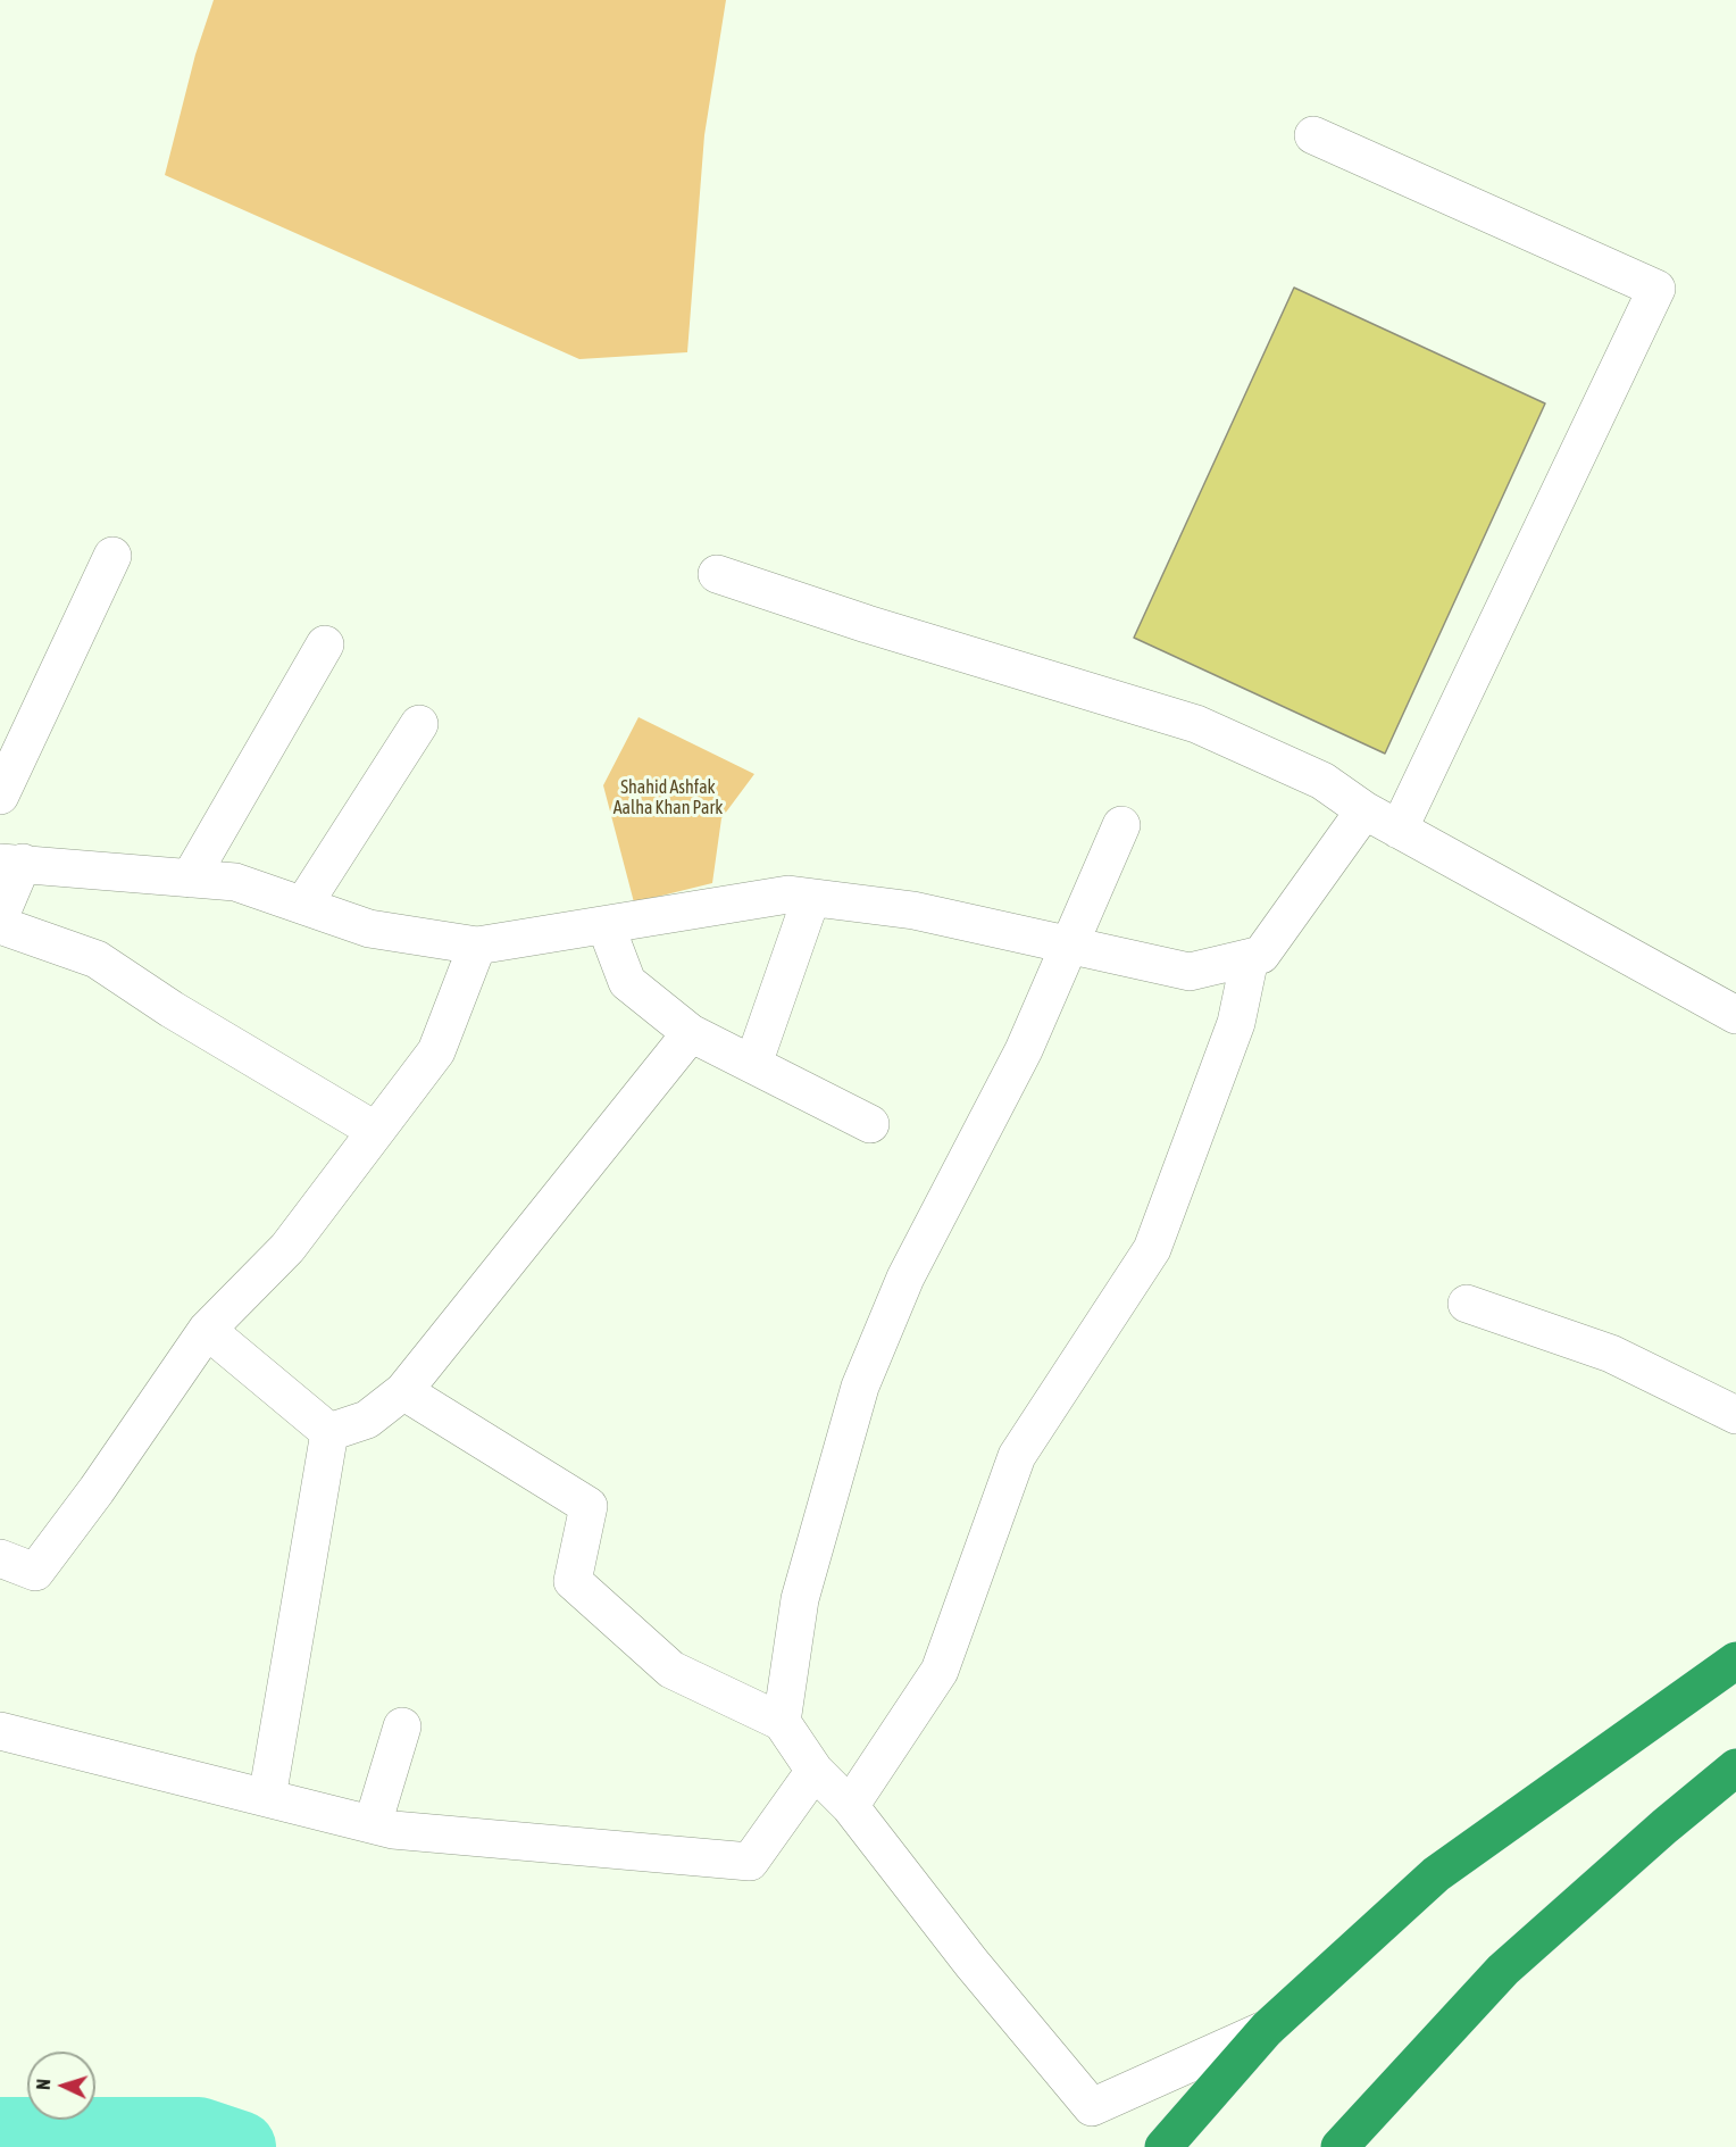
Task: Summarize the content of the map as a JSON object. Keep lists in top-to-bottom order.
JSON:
{
  "parks": ["Shahid Ashfak Aalha Khan Park"],
  "north": "left"
}
